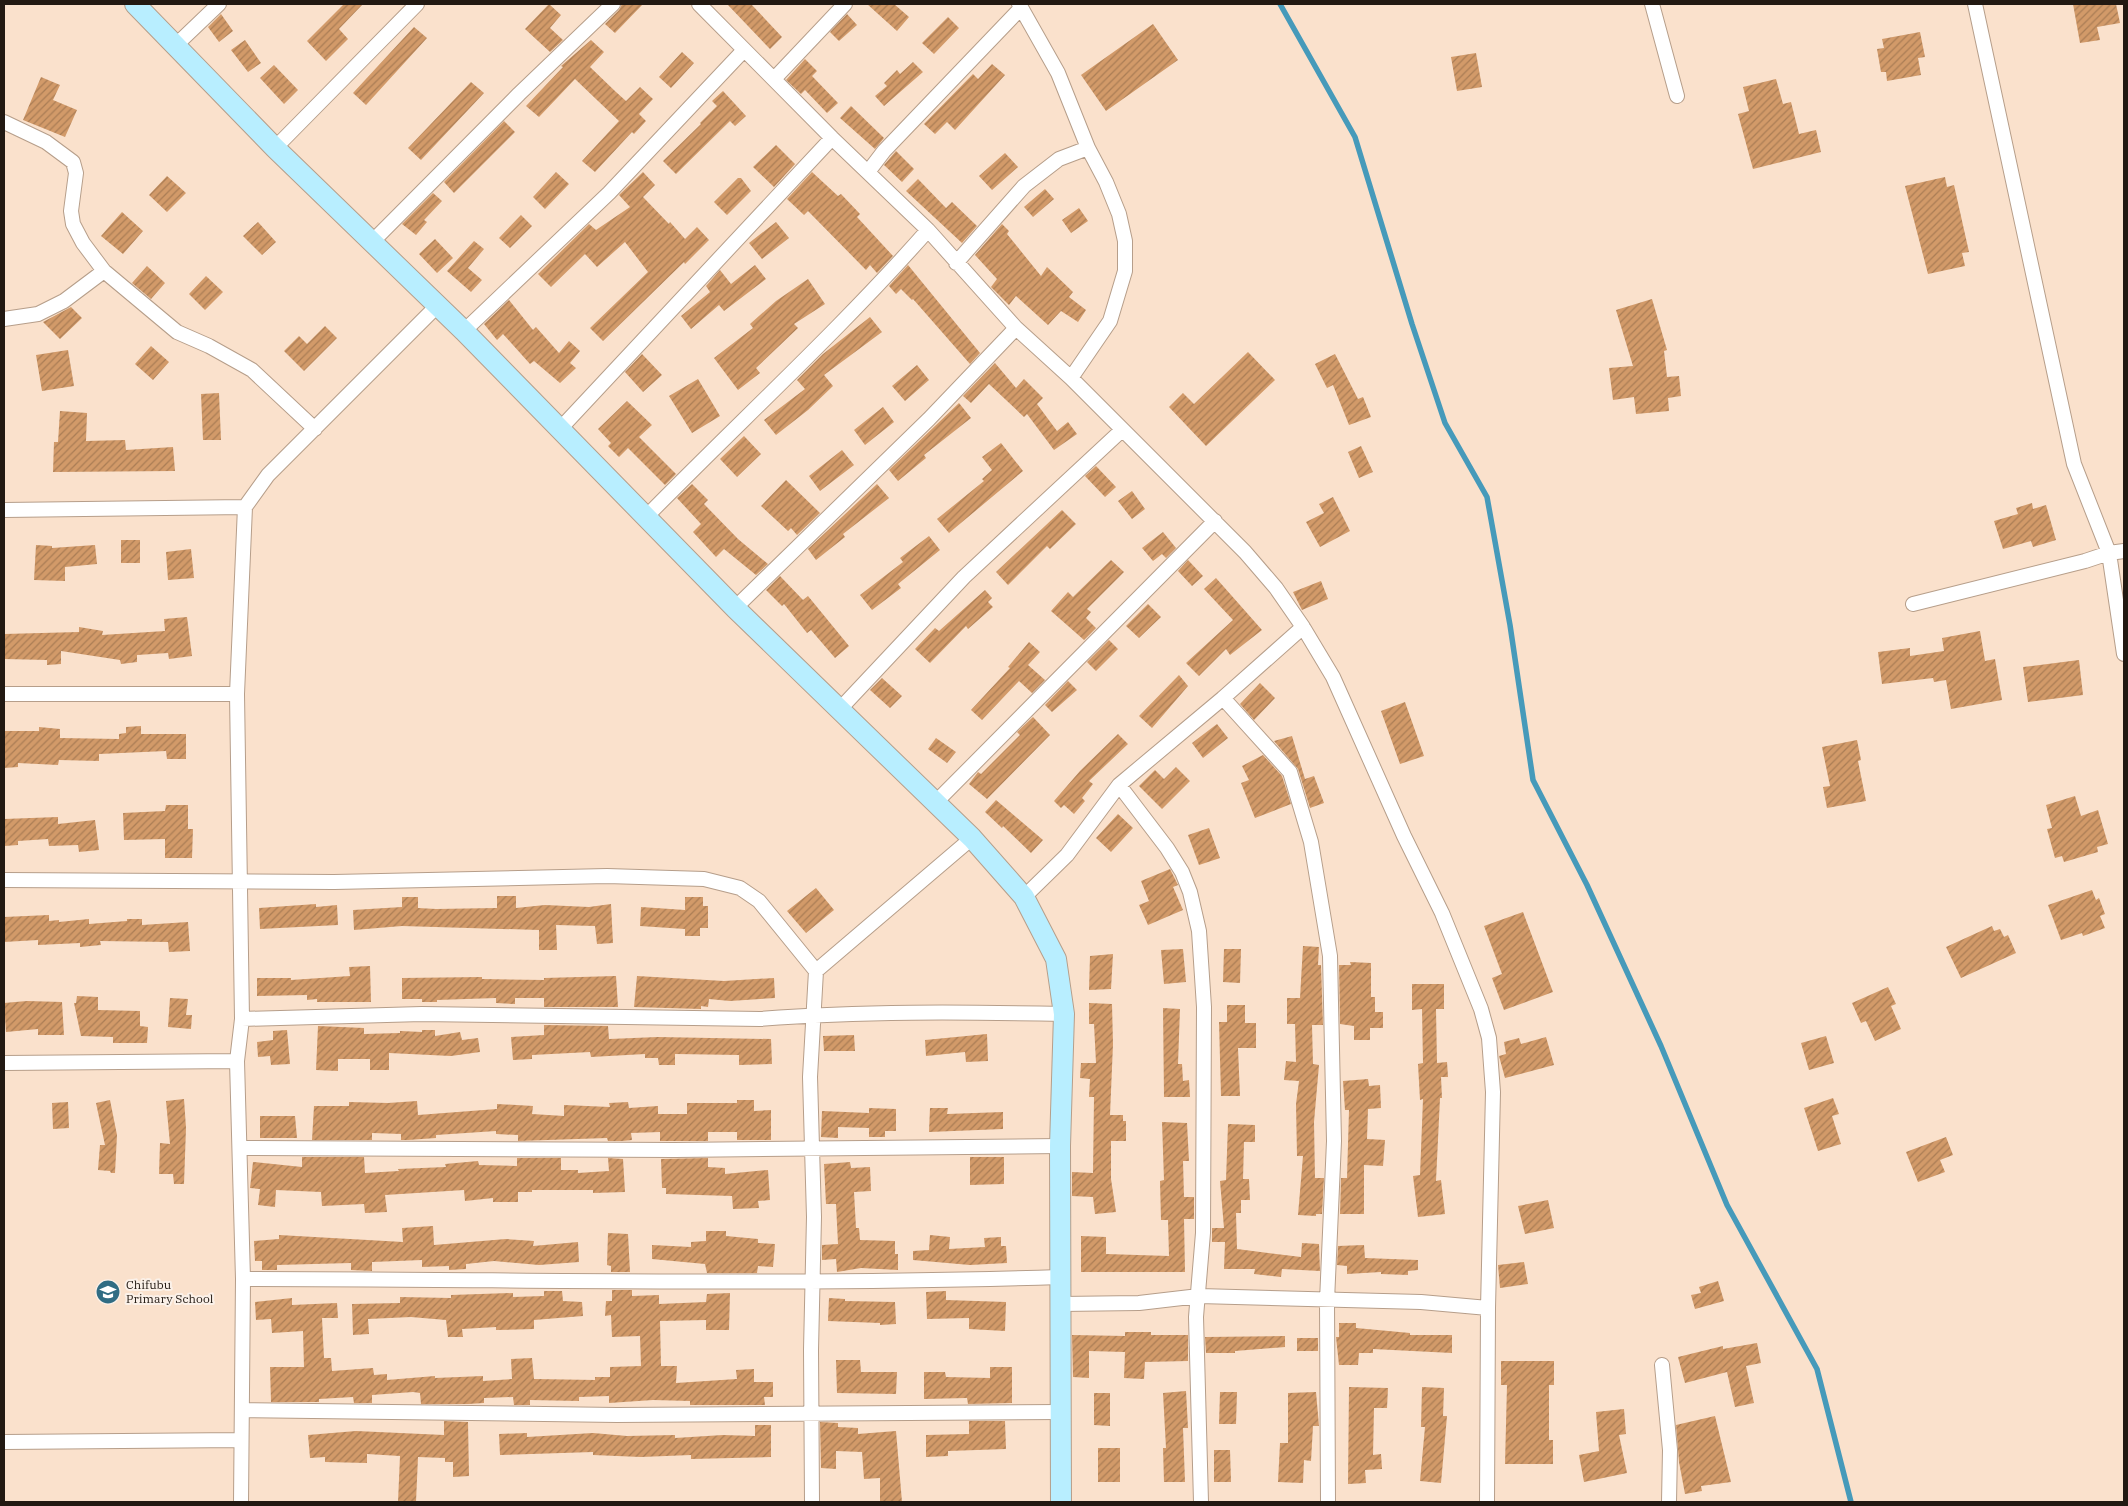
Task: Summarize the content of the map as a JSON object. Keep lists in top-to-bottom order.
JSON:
{
  "places": {
    "school or university": ["Chifubu Primary School"]
  }
}
